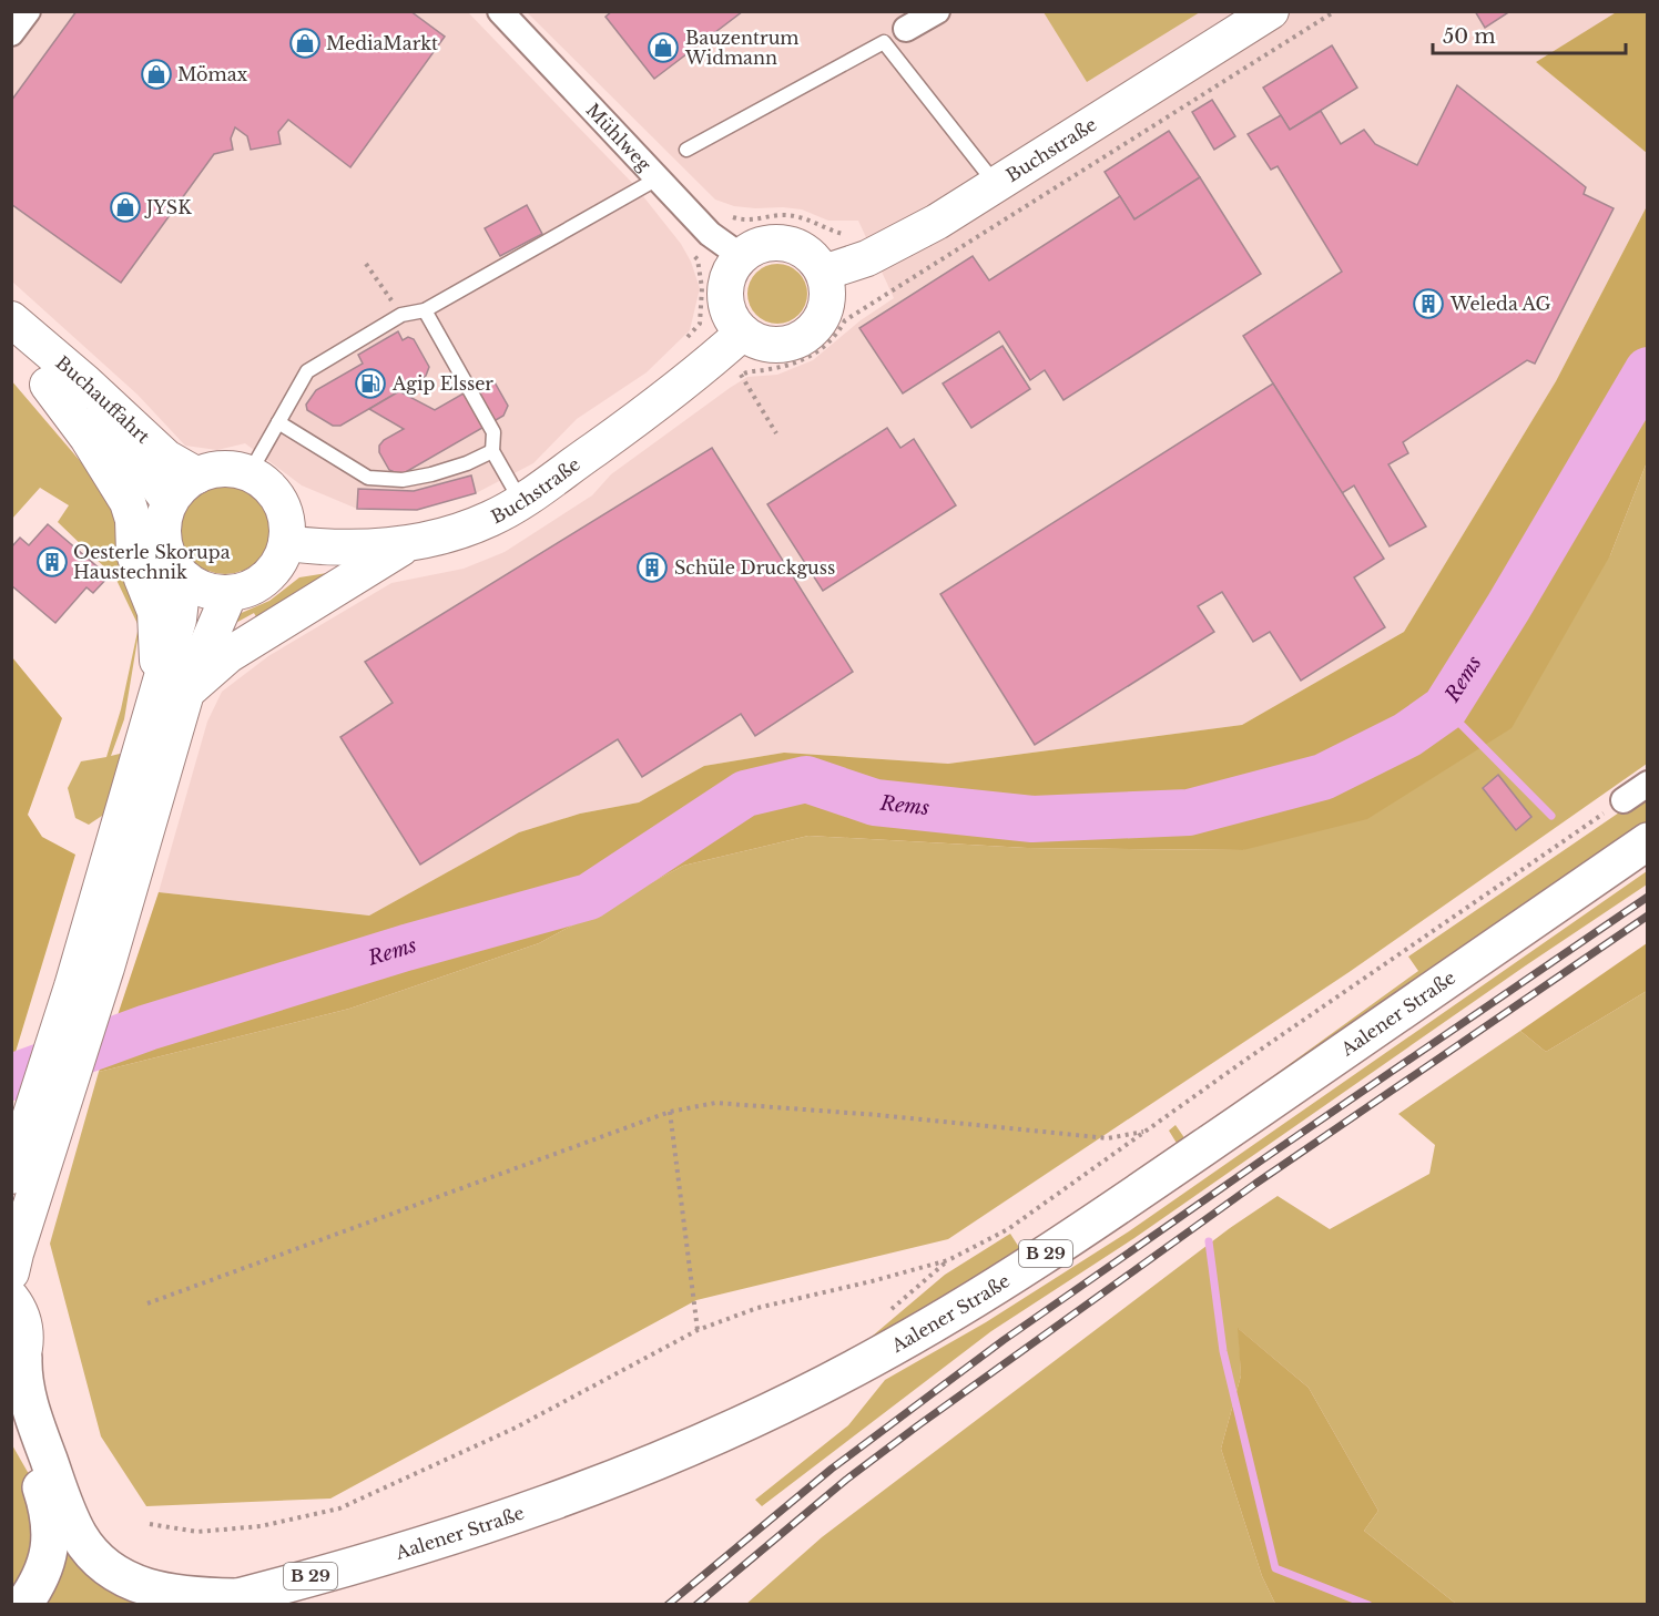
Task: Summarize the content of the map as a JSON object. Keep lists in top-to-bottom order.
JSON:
{
  "streets": {
    "main road": [
      "Buchstraße",
      "Buchauffahrt",
      "Aalener Straße",
      "B 29"
    ],
    "street": ["Mühlweg"]
  },
  "crossings": [
    ["Mühlweg", "Buchstraße"],
    ["Buchstraße", "Buchauffahrt"]
  ],
  "water": ["Rems"],
  "places": {
    "shop": [
      "MediaMarkt",
      "Bauzentrum Widmann",
      "Mömax",
      "JYSK"
    ],
    "building": ["Weleda AG", "Oesterle Skorupa Haustechnik", "Schüle Druckguss"],
    "fuel station": ["Agip Elsser"]
  },
  "scale_bar": "50 m"
}
